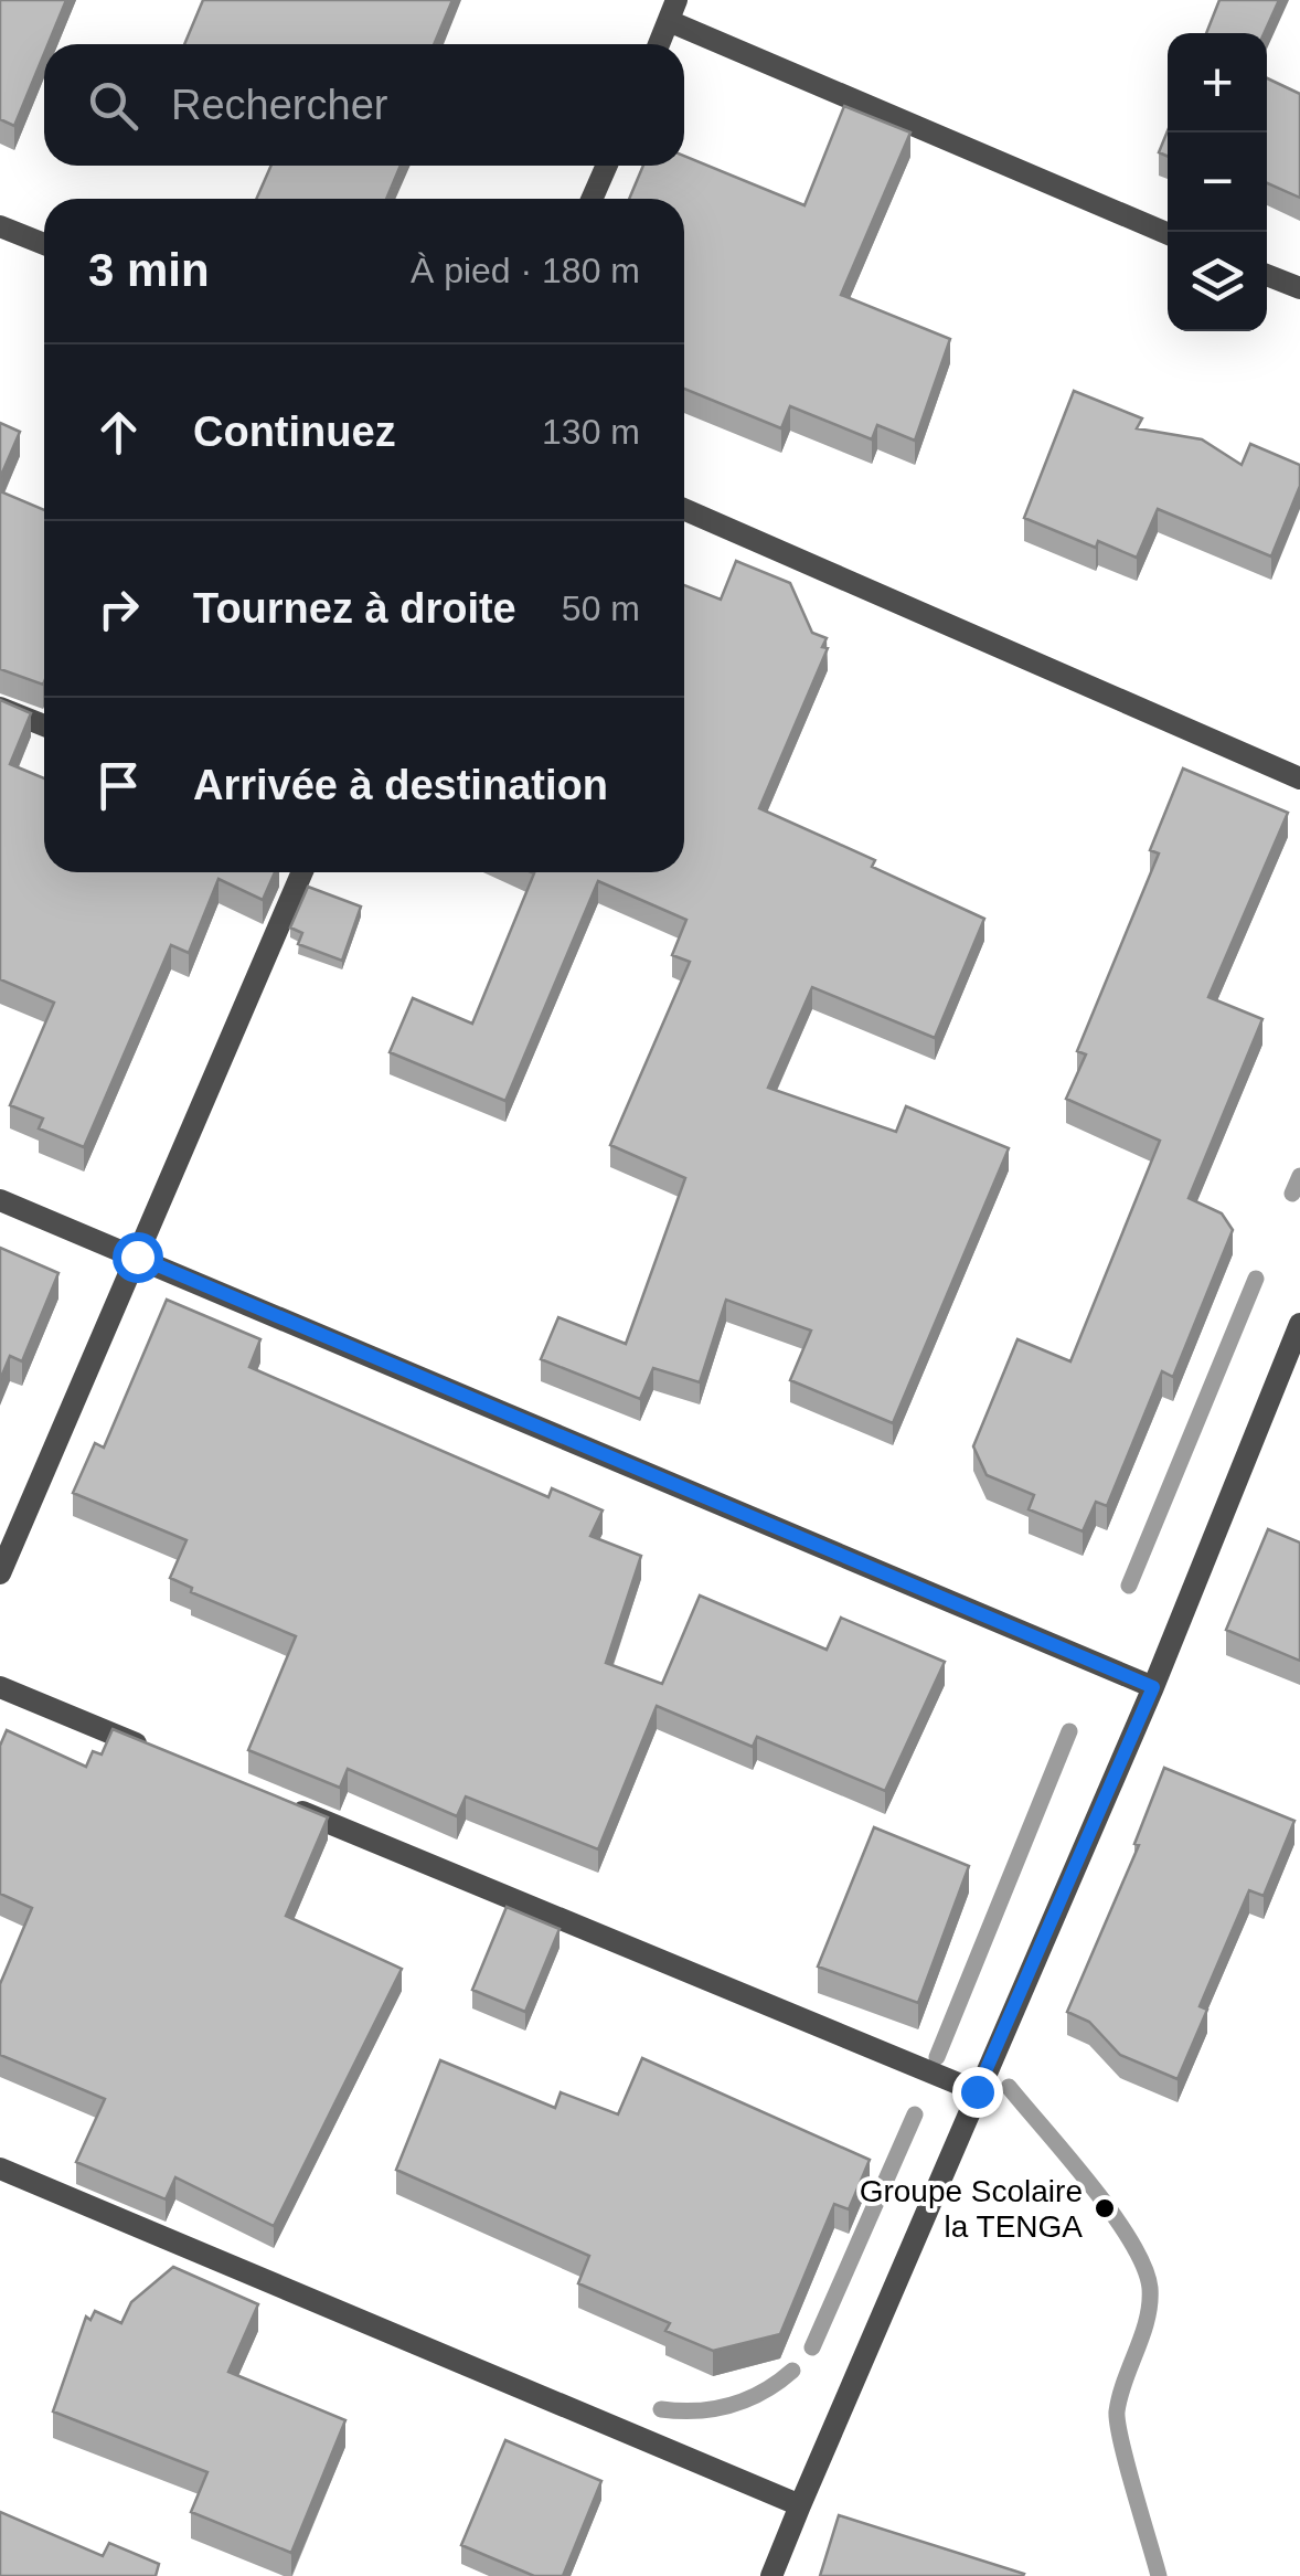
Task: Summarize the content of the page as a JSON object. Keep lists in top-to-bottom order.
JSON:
{
  "places": ["Groupe Scolaire la TENGA"],
  "page": {
    "map_buttons": ["+", "−"],
    "search": "Rechercher",
    "heading": ["3 min", "À pied · 180 m"],
    "list": [
      ["Continuez", "130 m"],
      ["Tournez à droite", "50 m"],
      "Arrivée à destination"
    ]
  }
}
